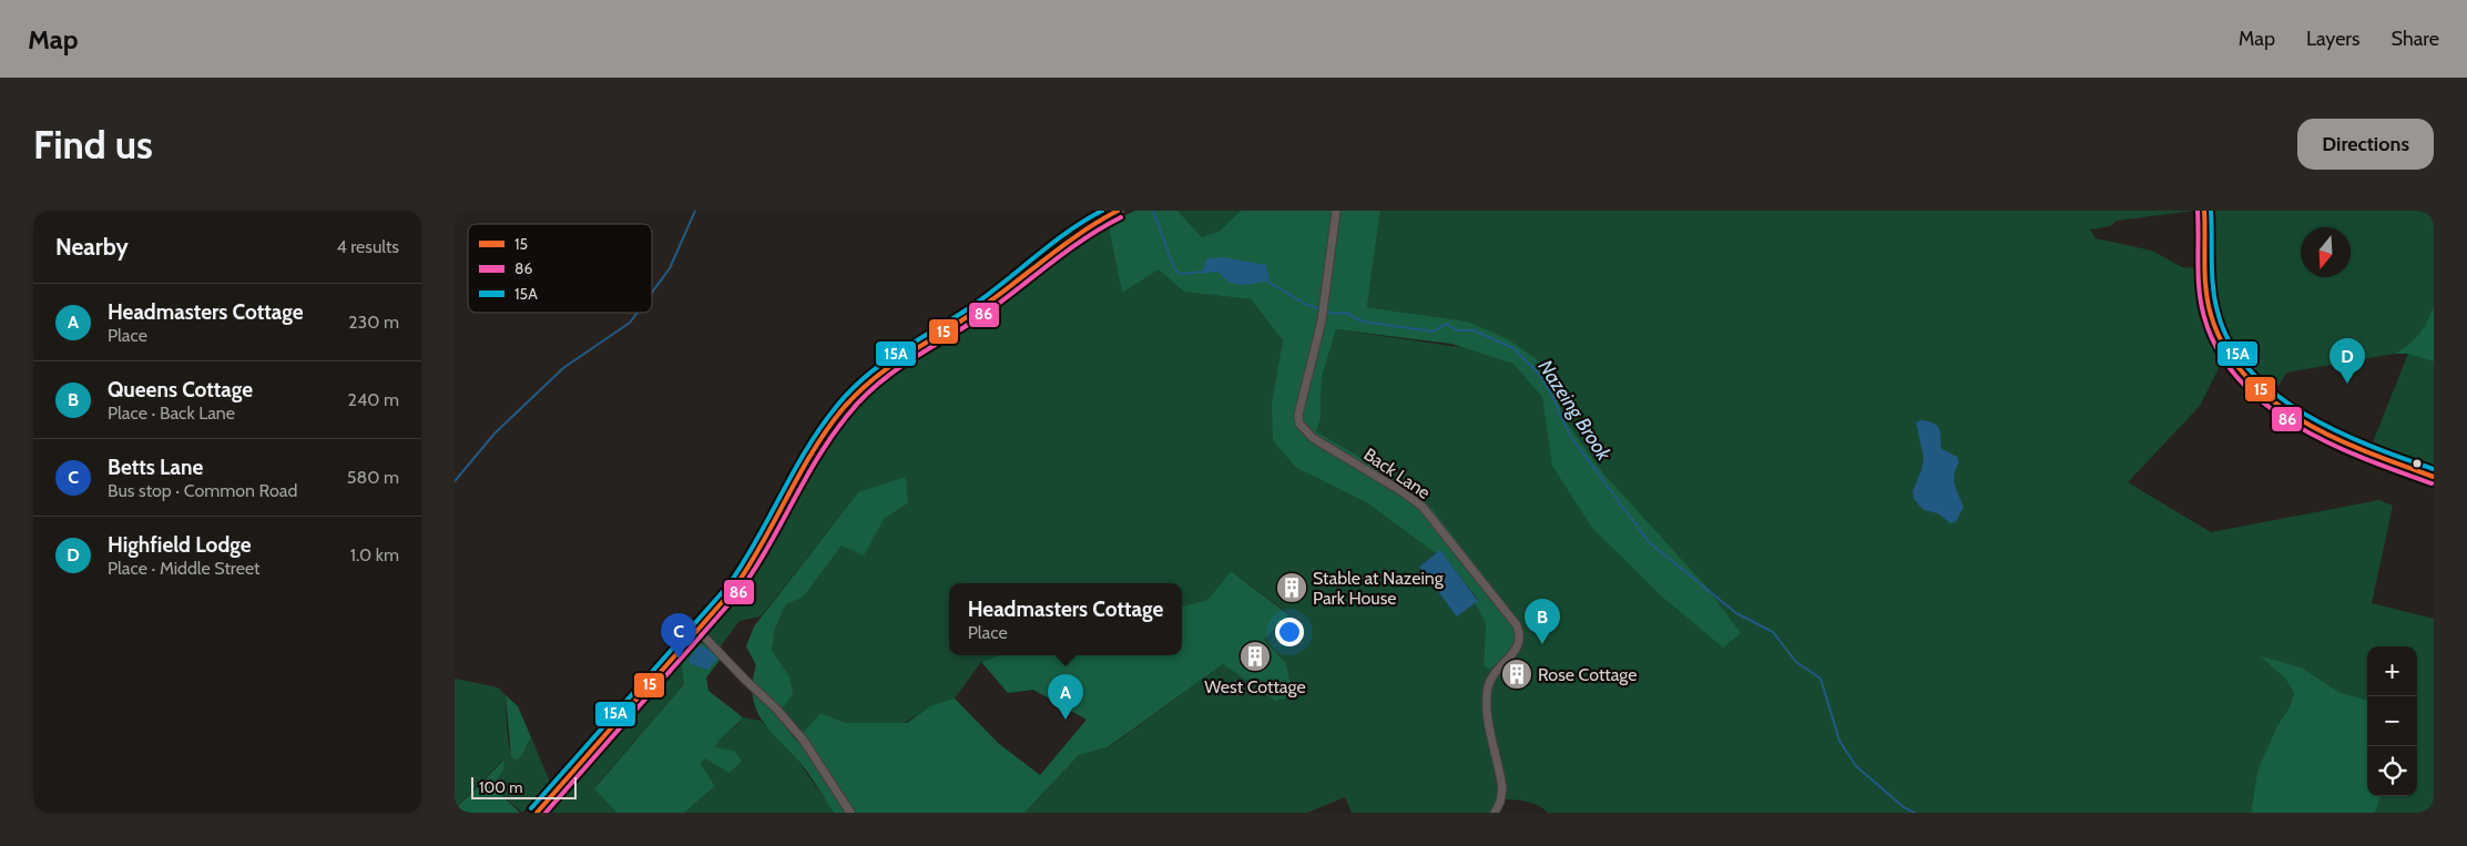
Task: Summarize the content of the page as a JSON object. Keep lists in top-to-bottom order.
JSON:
{
  "streets": {
    "street": ["Back Lane"]
  },
  "water": ["Nazeing Brook"],
  "places": {
    "building": ["Stable at Nazeing Park House", "West Cottage", "Rose Cottage"]
  },
  "lines": ["transit line 15", "transit line 86", "transit line 15A"],
  "legend": ["15", "86", "15A"],
  "scale_bar": "100 m",
  "north": "bottom",
  "page": {
    "header": "Map",
    "nav": ["Map", "Layers", "Share"],
    "buttons": "Directions",
    "title": "Find us",
    "heading": ["Nearby", "4 results"],
    "list": [
      {
        "mark": "A",
        "name": "Headmasters Cottage",
        "note": "Place",
        "value": "230 m"
      },
      {
        "mark": "B",
        "name": "Queens Cottage",
        "note": "Place · Back Lane",
        "value": "240 m"
      },
      {
        "mark": "C",
        "name": "Betts Lane",
        "note": "Bus stop · Common Road",
        "value": "580 m"
      },
      {
        "mark": "D",
        "name": "Highfield Lodge",
        "note": "Place · Middle Street",
        "value": "1.0 km"
      }
    ],
    "pins": [
      "D",
      "B",
      "C",
      "A"
    ],
    "popup": ["Headmasters Cottage", "Place"],
    "map_buttons": ["+", "−"],
    "scale": "100 m"
  }
}
